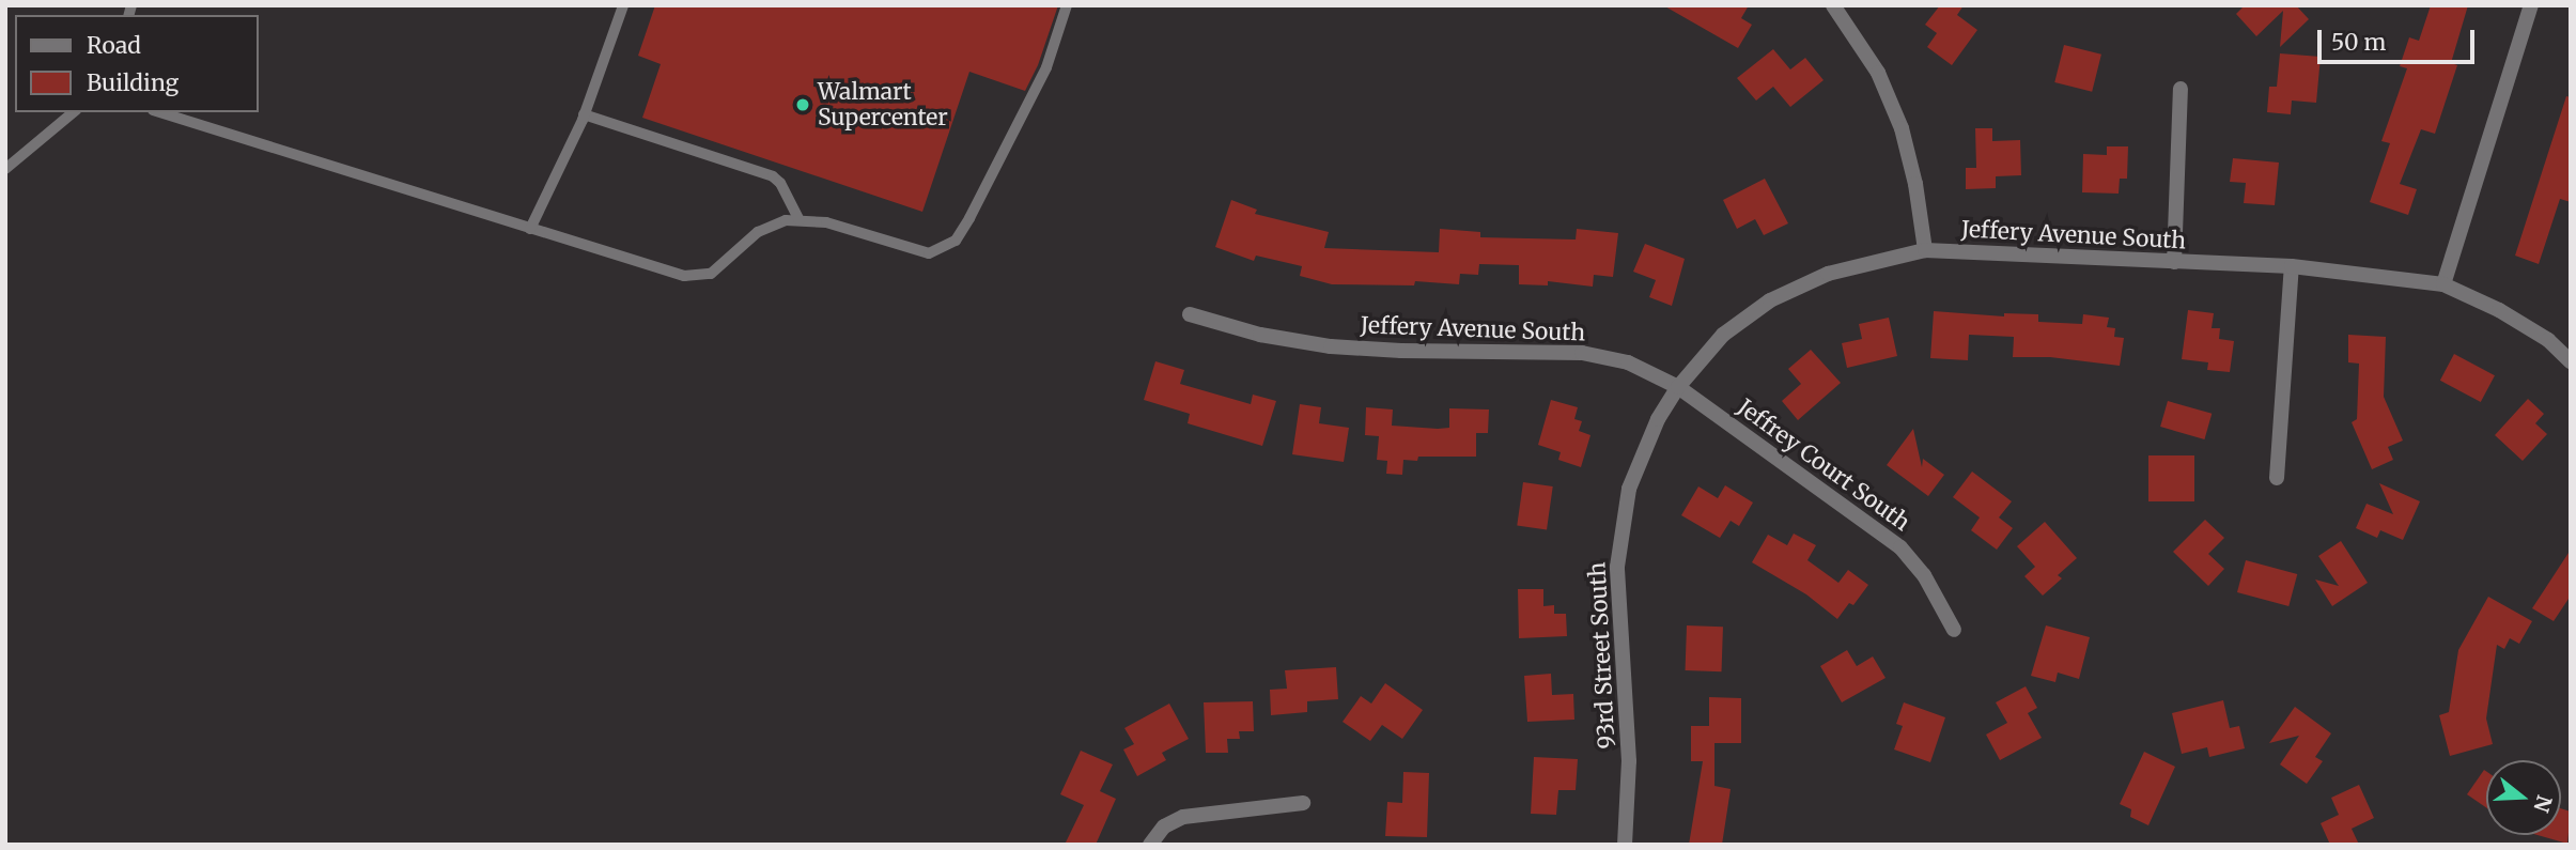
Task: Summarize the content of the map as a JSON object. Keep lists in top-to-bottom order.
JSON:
{
  "streets": {
    "street": ["Jeffery Avenue South", "Jeffrey Court South", "93rd Street South"]
  },
  "crossings": [
    ["Jeffery Avenue South", "Jeffrey Court South"],
    ["Jeffery Avenue South", "93rd Street South"],
    ["Jeffrey Court South", "93rd Street South"]
  ],
  "places": ["Walmart Supercenter"],
  "legend": ["Road", "Building"],
  "scale_bar": "50 m",
  "north": "right"
}
